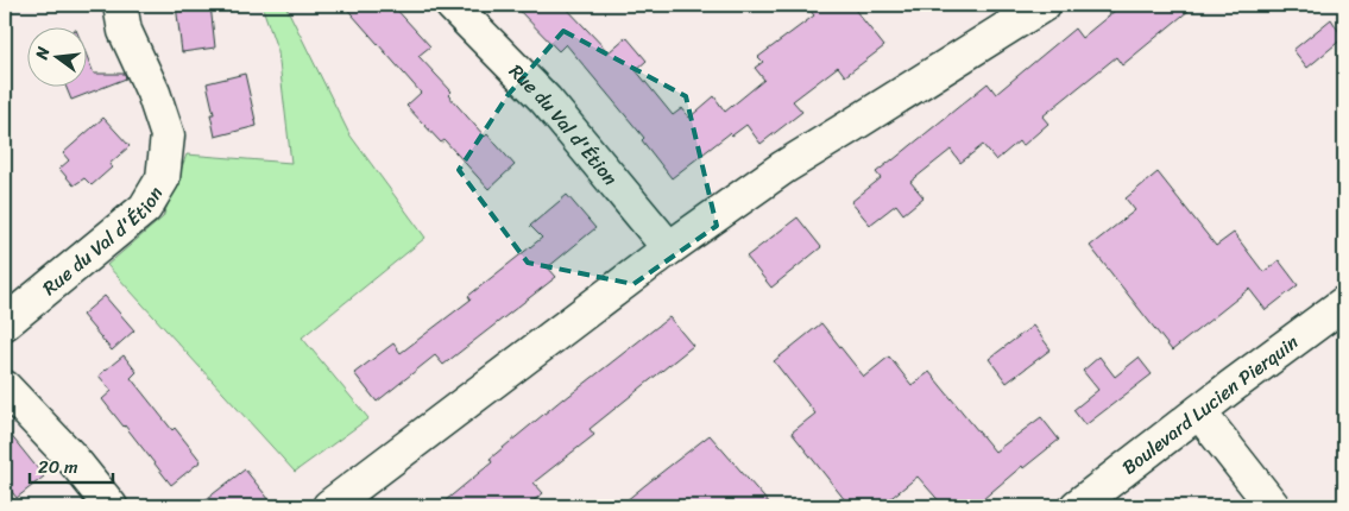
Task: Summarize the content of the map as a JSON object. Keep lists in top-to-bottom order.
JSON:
{
  "streets": {
    "street": ["Rue du Val d'Étion", "Boulevard Lucien Pierquin"]
  },
  "scale_bar": "20 m",
  "north": "left"
}
